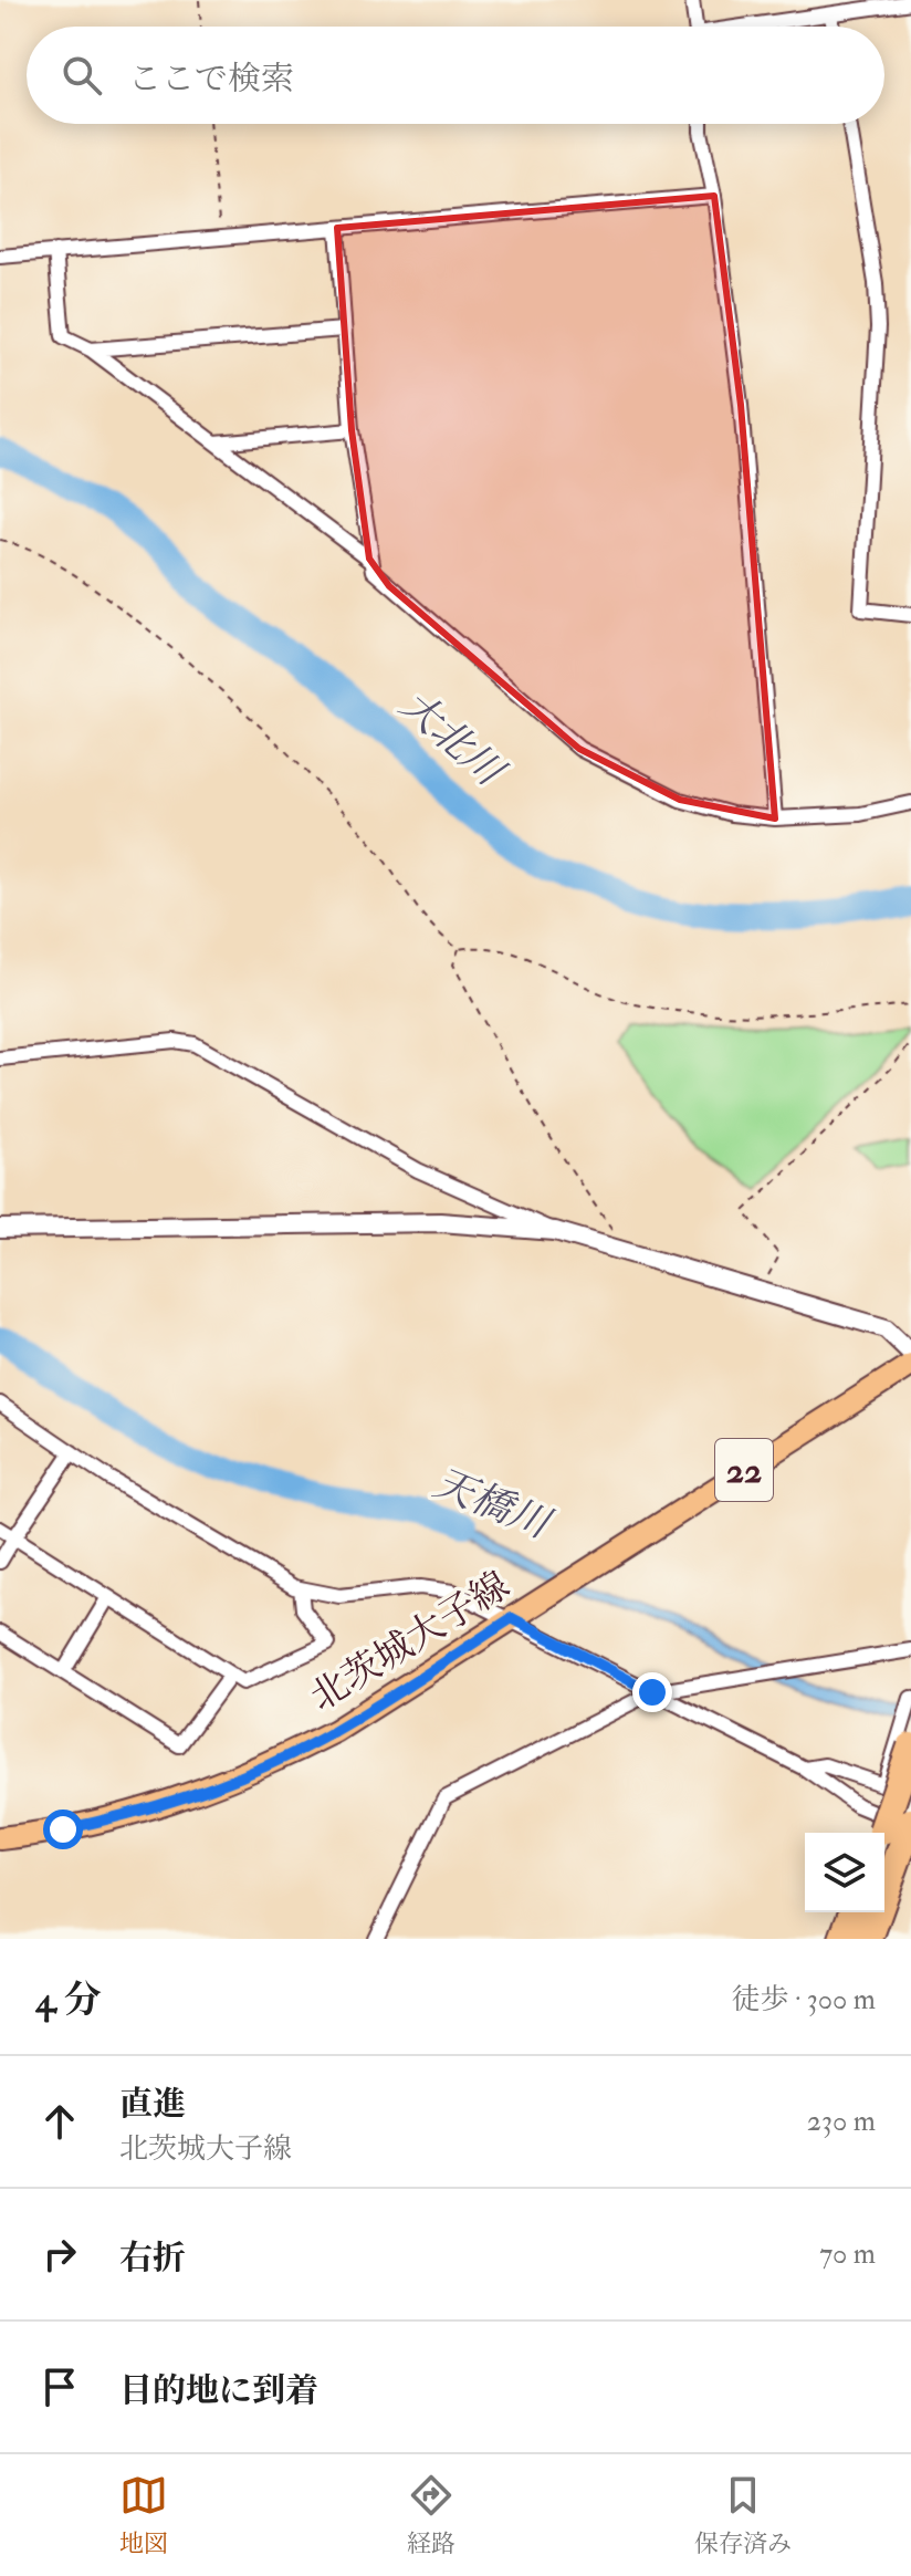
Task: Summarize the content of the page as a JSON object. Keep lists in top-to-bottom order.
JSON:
{
  "streets": {
    "main road": ["22", "北茨城大子線"]
  },
  "water": ["大北川", "天橋川"],
  "page": {
    "search": "ここで検索",
    "heading": ["4 分", "徒歩 · 300 m"],
    "list": [
      ["直進", "北茨城大子線", "230 m"],
      ["右折", "70 m"],
      "目的地に到着"
    ],
    "nav": ["地図", "経路", "保存済み"]
  }
}
